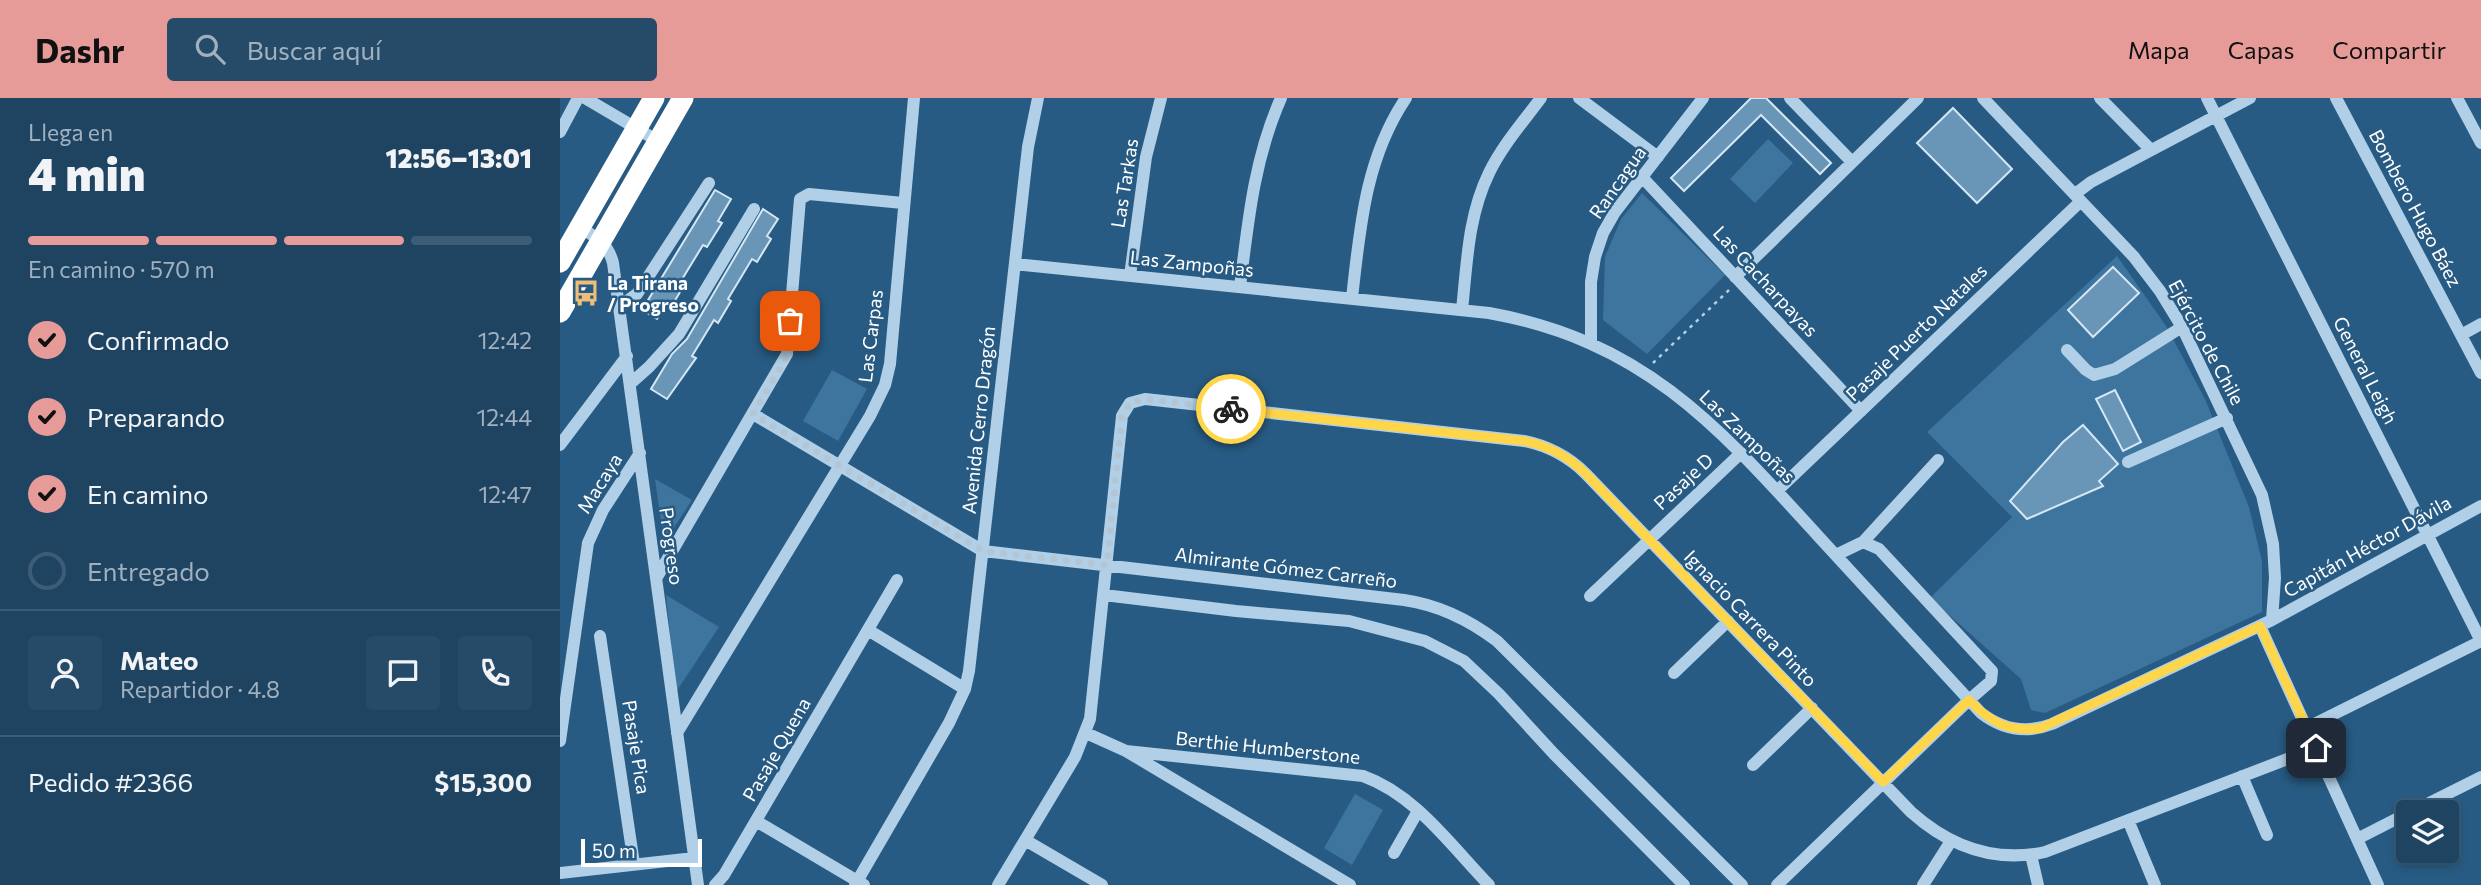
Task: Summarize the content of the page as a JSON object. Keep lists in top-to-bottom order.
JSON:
{
  "streets": {
    "street": [
      "Rancagua",
      "Las Tarkas",
      "Bombero Hugo Báez",
      "Las Zampoñas",
      "Las Cacharpayas",
      "Pasaje Puerto Natales",
      "Las Carpas",
      "Ejército de Chile",
      "General Leigh",
      "Avenida Cerro Dragón",
      "Pasaje D",
      "Macaya",
      "Progreso",
      "Capitán Héctor Dávila",
      "Almirante Gómez Carreño",
      "Ignacio Carrera Pinto",
      "Pasaje Pica",
      "Berthie Humberstone",
      "Pasaje Quena"
    ]
  },
  "crossings": [
    ["Rancagua", "Las Zampoñas"],
    ["Rancagua", "Las Cacharpayas"],
    ["Las Tarkas", "Las Zampoñas"],
    ["Las Zampoñas", "Pasaje Puerto Natales"],
    ["Las Zampoñas", "Ejército de Chile"],
    ["Las Zampoñas", "Avenida Cerro Dragón"],
    ["Las Zampoñas", "Pasaje D"],
    ["Las Zampoñas", "Capitán Héctor Dávila"],
    ["Las Cacharpayas", "Pasaje Puerto Natales"],
    ["Pasaje Puerto Natales", "Ejército de Chile"],
    ["Pasaje Puerto Natales", "General Leigh"],
    ["Las Carpas", "Progreso"],
    ["Las Carpas", "Almirante Gómez Carreño"],
    ["Ejército de Chile", "Capitán Héctor Dávila"],
    ["Ejército de Chile", "Ignacio Carrera Pinto"],
    ["General Leigh", "Capitán Héctor Dávila"],
    ["Avenida Cerro Dragón", "Almirante Gómez Carreño"],
    ["Pasaje D", "Ignacio Carrera Pinto"],
    ["Macaya", "Progreso"],
    ["Almirante Gómez Carreño", "Ignacio Carrera Pinto"]
  ],
  "places": {
    "bus stop": ["La Tirana / Progreso"]
  },
  "scale_bar": "50 m",
  "page": {
    "header": "Dashr",
    "search": "Buscar aquí",
    "nav": ["Mapa", "Capas", "Compartir"],
    "heading": ["4 min", "Llega en", "12:56–13:01"],
    "panel": [
      "Mateo",
      "Repartidor · 4.8",
      "Pedido #2366",
      "$15,300"
    ],
    "bar": "En camino · 570 m",
    "list": [
      ["Confirmado", "12:42"],
      ["Preparando", "12:44"],
      ["En camino", "12:47"],
      "Entregado"
    ],
    "scale": "50 m"
  }
}
